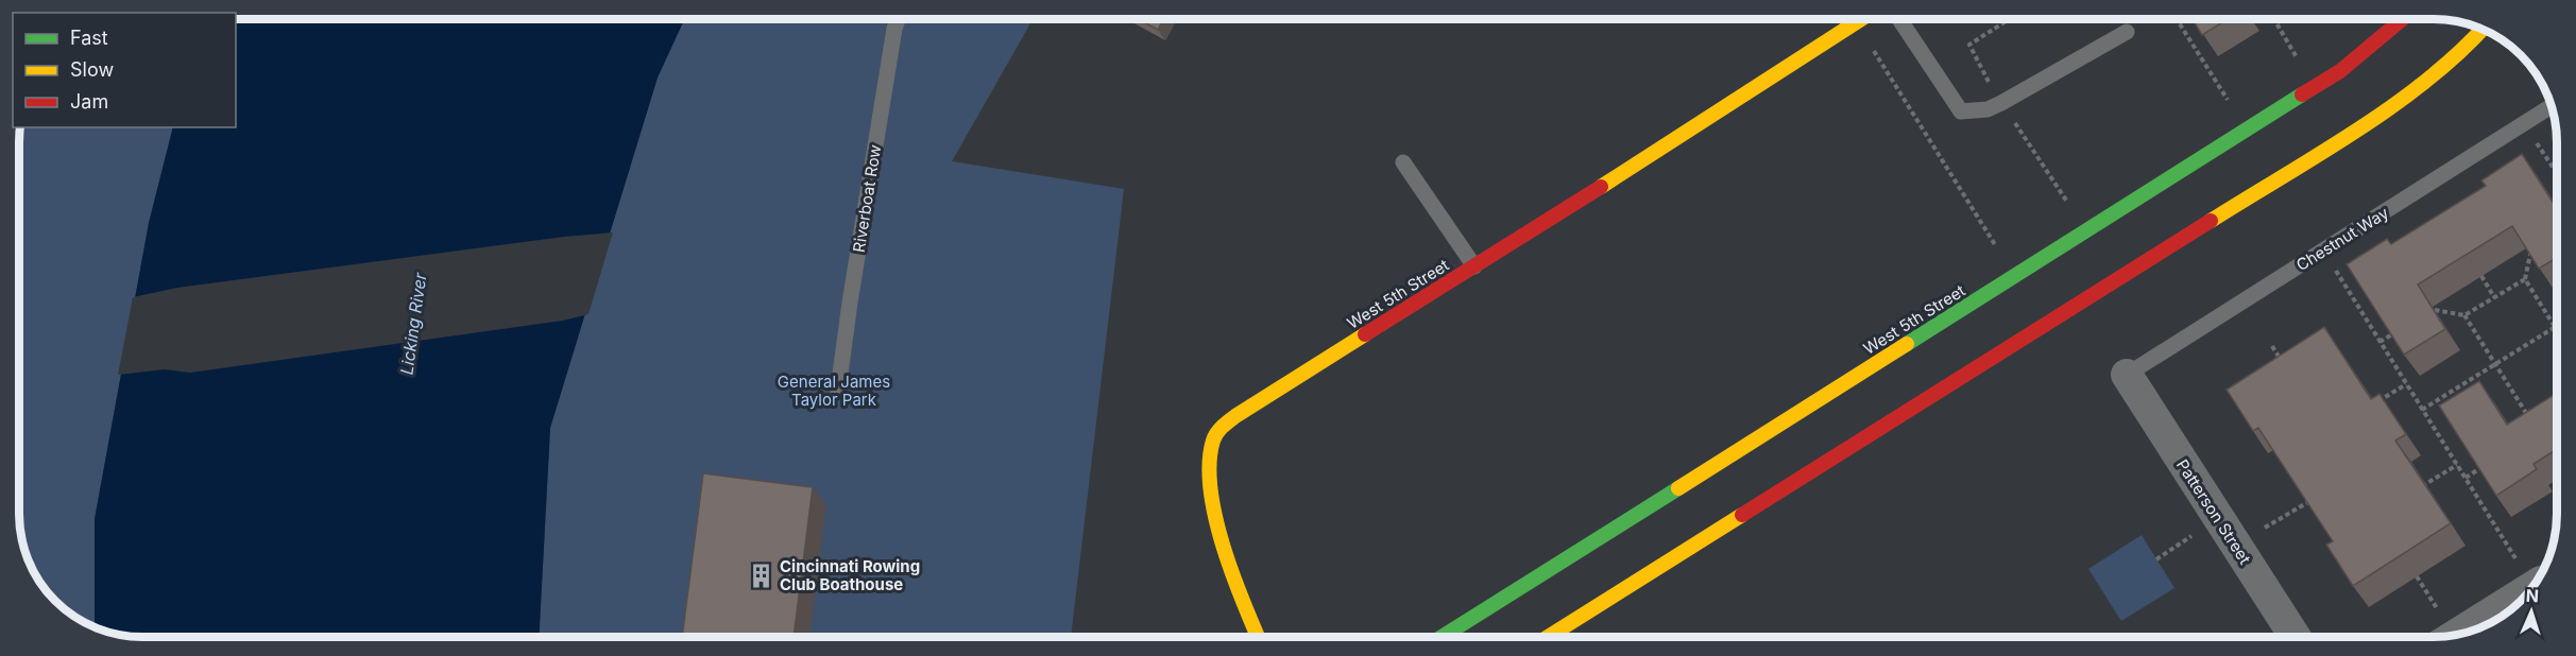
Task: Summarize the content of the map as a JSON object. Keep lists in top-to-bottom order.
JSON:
{
  "streets": {
    "main road": ["West 5th Street"],
    "street": ["Patterson Street"],
    "lane": ["Riverboat Row", "Chestnut Way"]
  },
  "crossings": [
    ["Chestnut Way", "Patterson Street"]
  ],
  "water": ["Licking River"],
  "parks": ["General James Taylor Park"],
  "places": {
    "building": ["Cincinnati Rowing Club Boathouse"]
  },
  "legend": ["Fast", "Slow", "Jam"],
  "north": "top"
}
